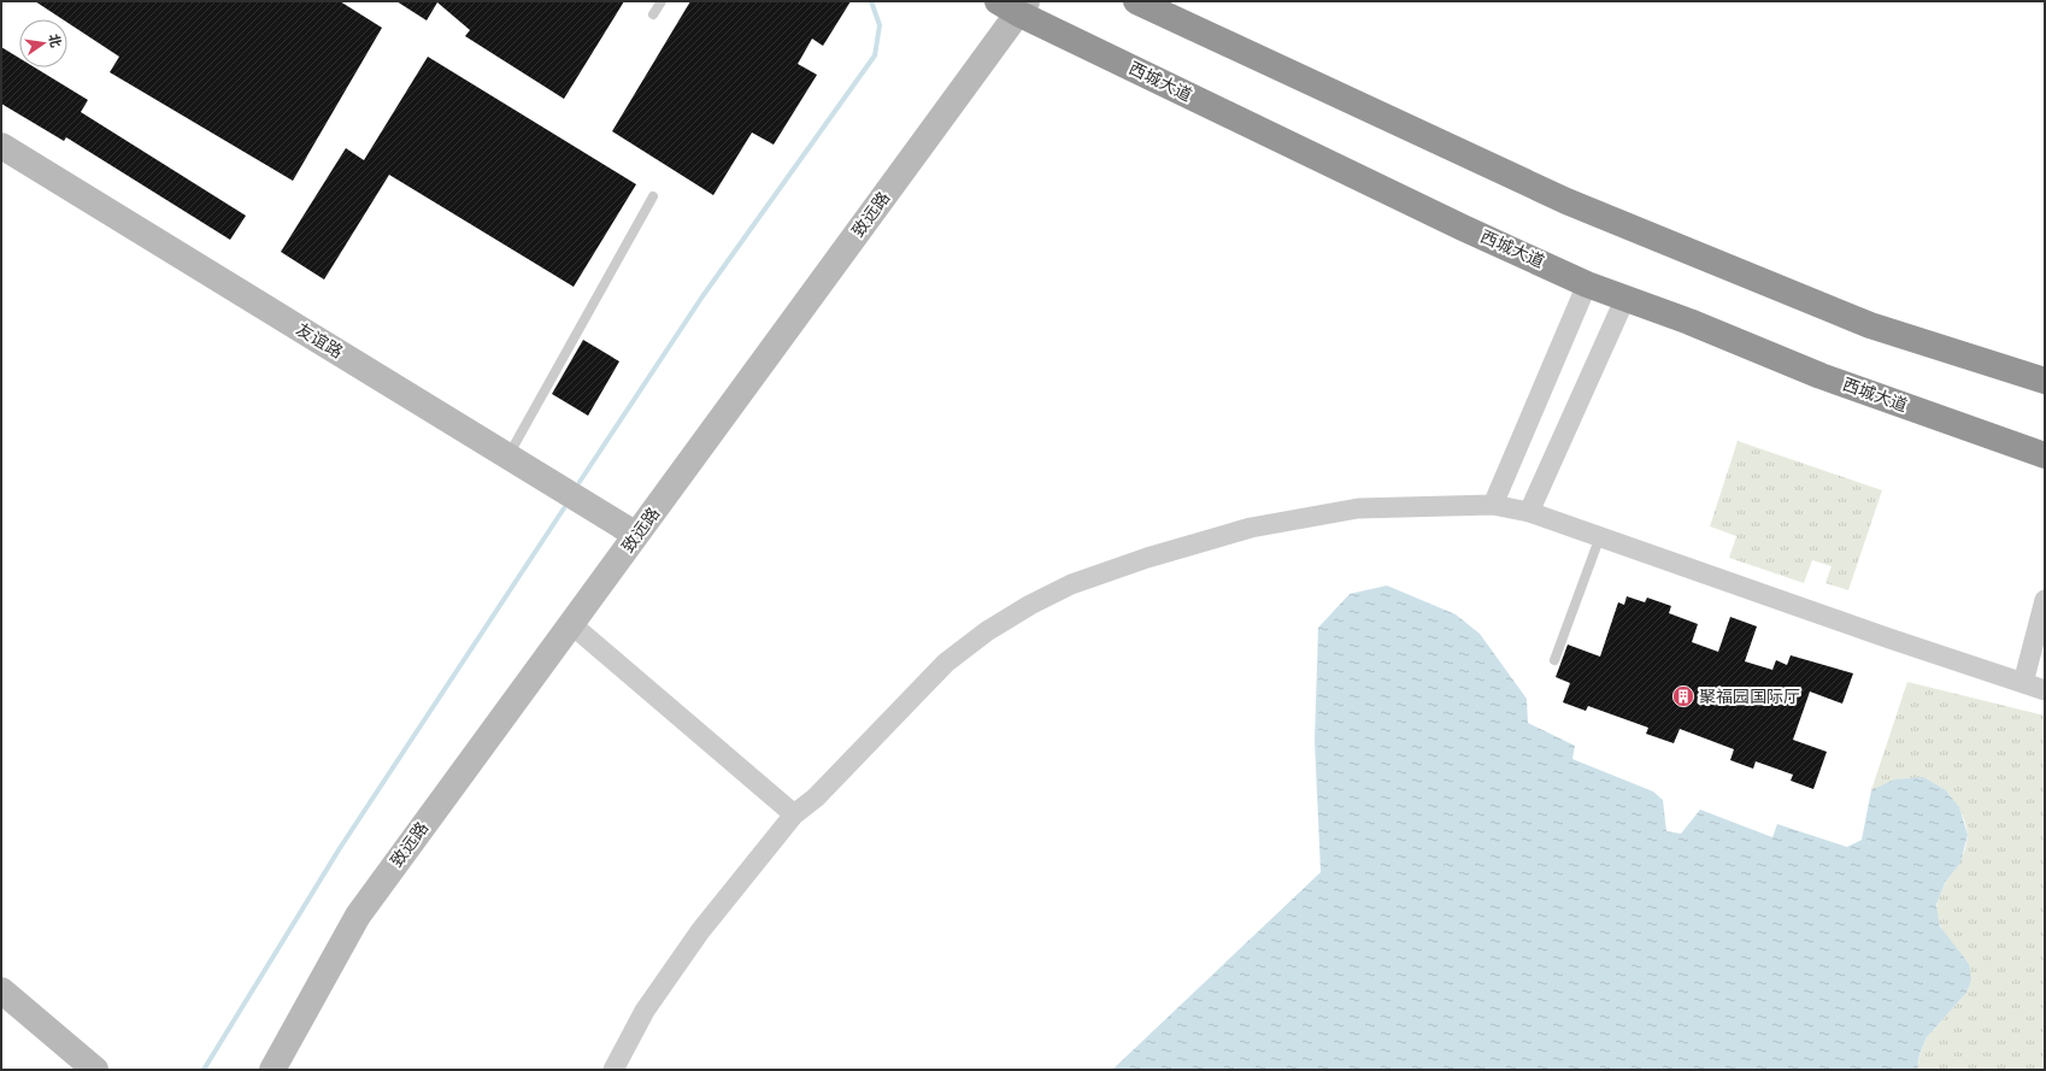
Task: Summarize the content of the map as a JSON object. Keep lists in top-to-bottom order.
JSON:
{
  "streets": {
    "highway": ["西城大道"],
    "main road": ["致远路", "友谊路"]
  },
  "crossings": [
    ["西城大道", "致远路"],
    ["致远路", "友谊路"]
  ],
  "places": {
    "building": ["聚福园国际厅"]
  },
  "north": "right"
}
